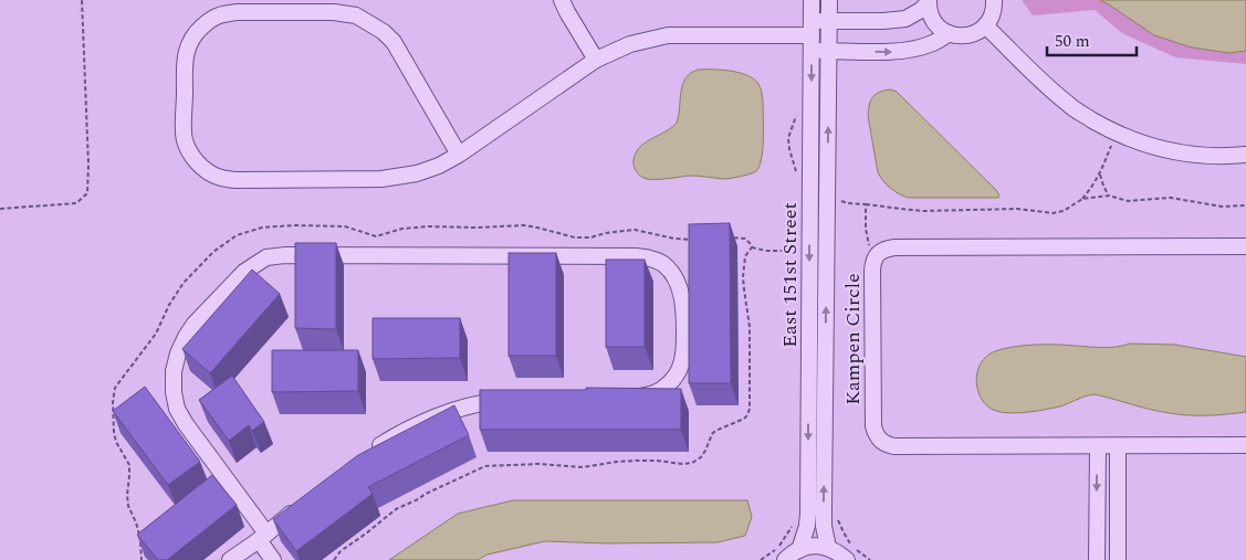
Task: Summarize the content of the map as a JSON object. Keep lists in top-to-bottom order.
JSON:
{
  "streets": {
    "street": ["East 151st Street", "Kampen Circle"]
  },
  "scale_bar": "50 m"
}
